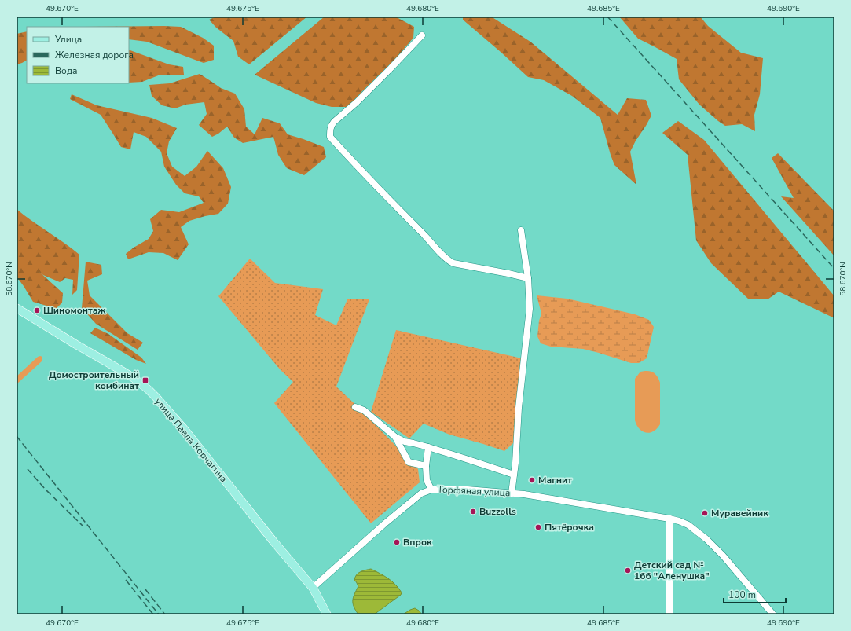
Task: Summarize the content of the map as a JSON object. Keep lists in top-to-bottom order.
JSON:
{
  "streets": {
    "main road": ["улица Павла Корчагина"],
    "street": ["Торфяная улица"]
  },
  "crossings": [
    ["улица Павла Корчагина", "Торфяная улица"]
  ],
  "places": {
    "other": [
      "Шиномонтаж",
      "Магнит",
      "Buzzolls",
      "Муравейник",
      "Пятёрочка",
      "Впрок",
      "Детский сад № 166 \"Аленушка\""
    ],
    "transit": ["Домостроительный комбинат"]
  },
  "legend": ["Улица", "Железная дорога", "Вода"],
  "scale_bar": "100 m",
  "coordinates": [
    "49.670°E",
    "49.675°E",
    "49.680°E",
    "49.685°E",
    "49.690°E",
    "58.670°N"
  ]
}
